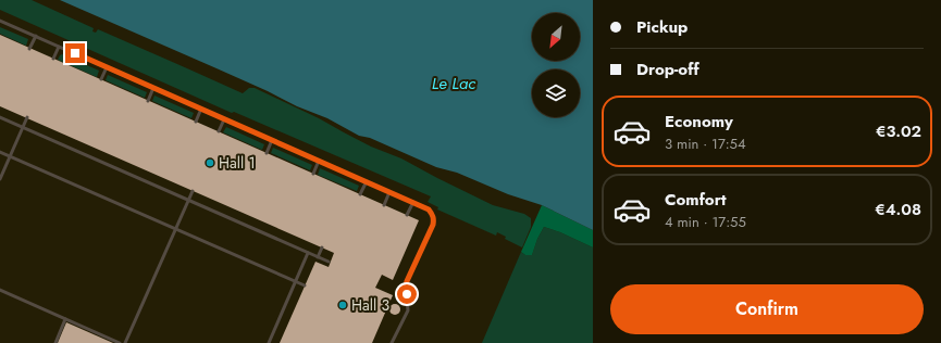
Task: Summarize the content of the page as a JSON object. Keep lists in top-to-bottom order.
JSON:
{
  "water": ["Le Lac"],
  "places": ["Hall 1", "Hall 3"],
  "north": "bottom left",
  "page": {
    "banner": ["Pickup", "Drop-off"],
    "list": [
      {
        "name": "Economy",
        "note": "3 min · 17:54",
        "value": "€3.02"
      },
      {
        "name": "Comfort",
        "note": "4 min · 17:55",
        "value": "€4.08"
      }
    ],
    "buttons": "Confirm"
  }
}
